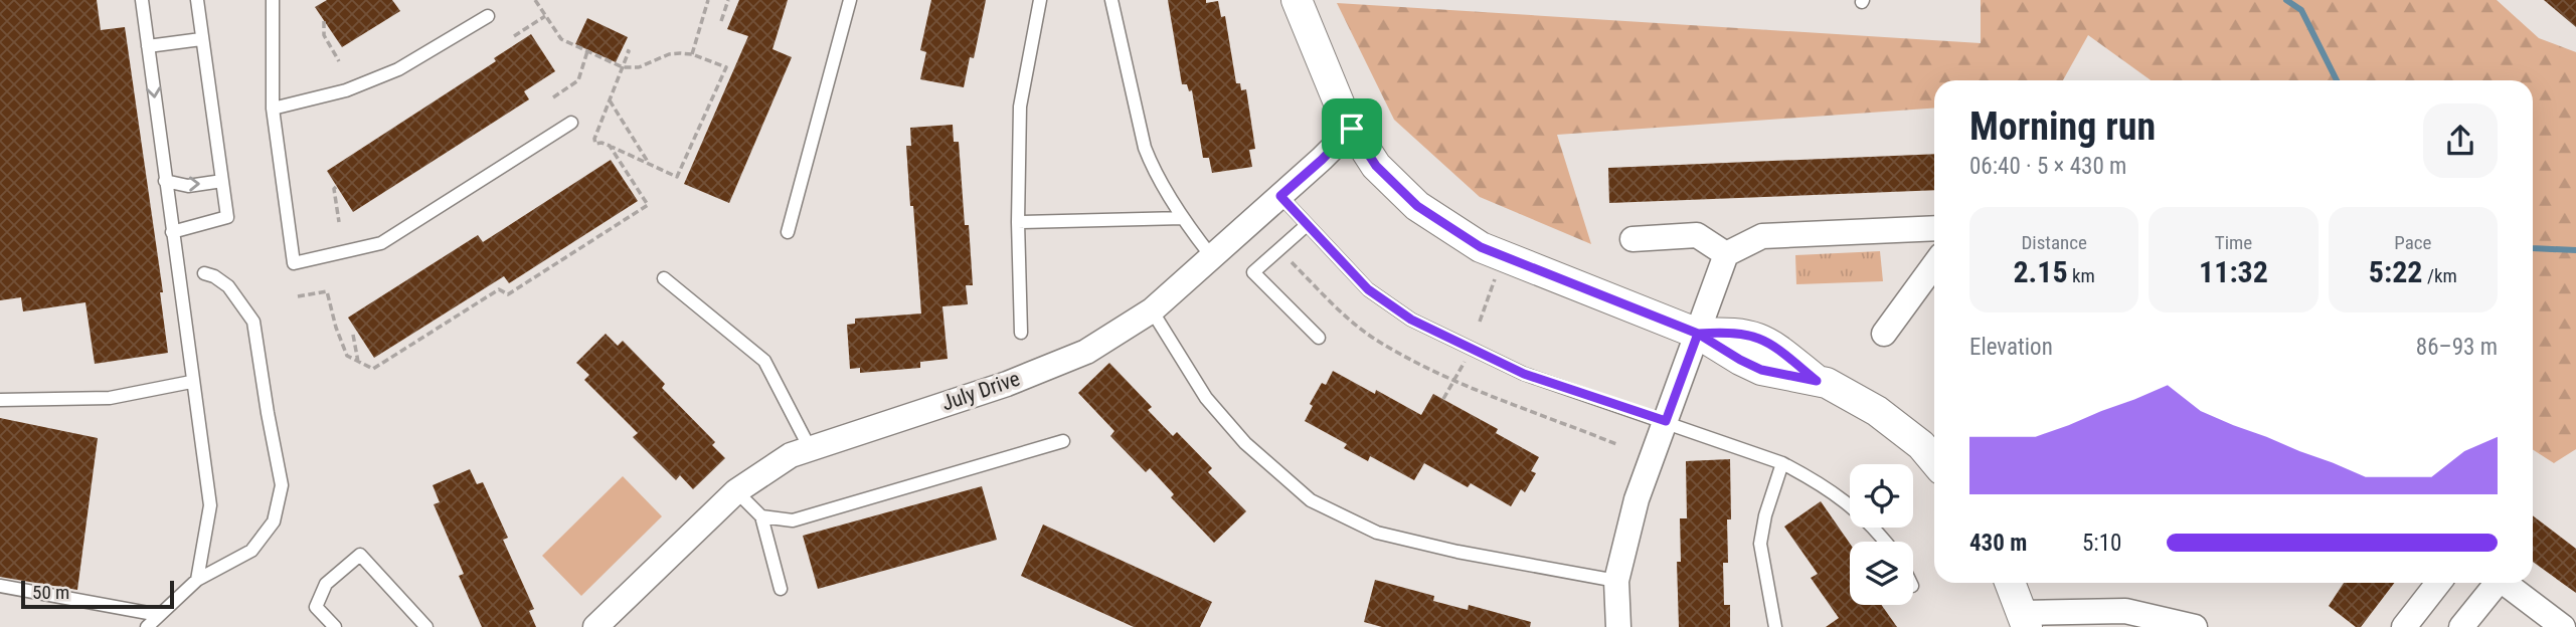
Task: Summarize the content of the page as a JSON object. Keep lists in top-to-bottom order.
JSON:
{
  "streets": {
    "street": ["July Drive"]
  },
  "scale_bar": "50 m",
  "page": {
    "heading": ["Morning run", "06:40 · 5 × 430 m"],
    "stats": [
      ["Distance", "2.15 km"],
      ["Time", "11:32"],
      ["Pace", "5:22 /km"]
    ],
    "chart": ["Elevation", "86–93 m"],
    "list": [
      {
        "name": "430 m",
        "note": "5:10"
      }
    ],
    "scale": "50 m"
  }
}
